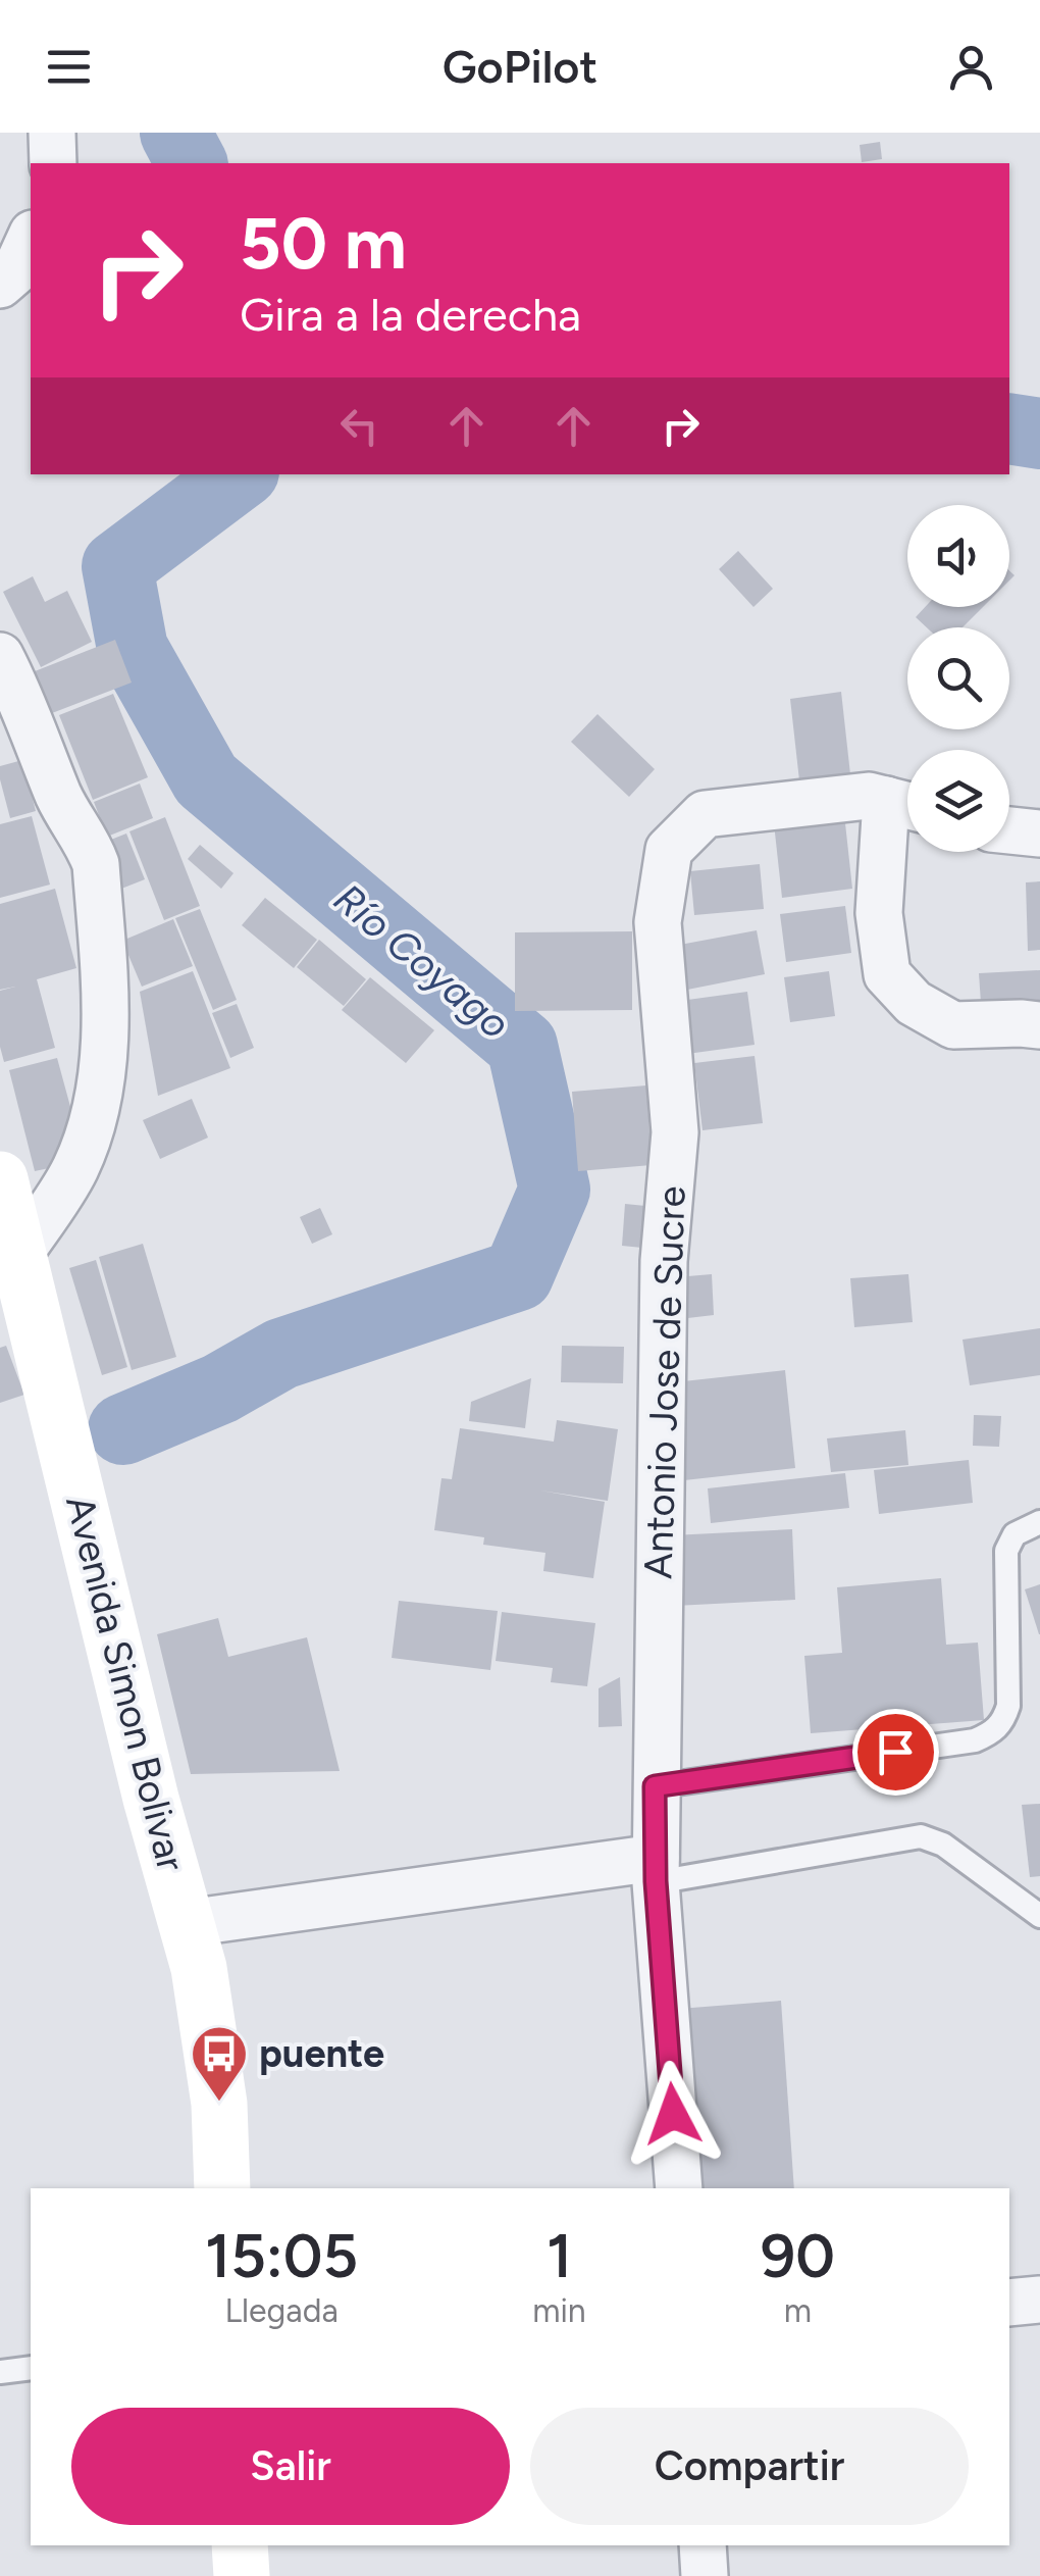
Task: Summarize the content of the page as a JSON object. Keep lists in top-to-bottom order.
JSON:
{
  "streets": {
    "main road": ["Avenida Simon Bolivar"],
    "street": ["Antonio Jose de Sucre"]
  },
  "water": ["Río Coyago"],
  "places": {
    "bus stop": ["puente"]
  },
  "page": {
    "header": "GoPilot",
    "turn": ["50 m", "Gira a la derecha"],
    "eta": [
      "15:05",
      "Llegada",
      "1",
      "min",
      "90",
      "m"
    ],
    "buttons": ["Salir", "Compartir"]
  }
}
